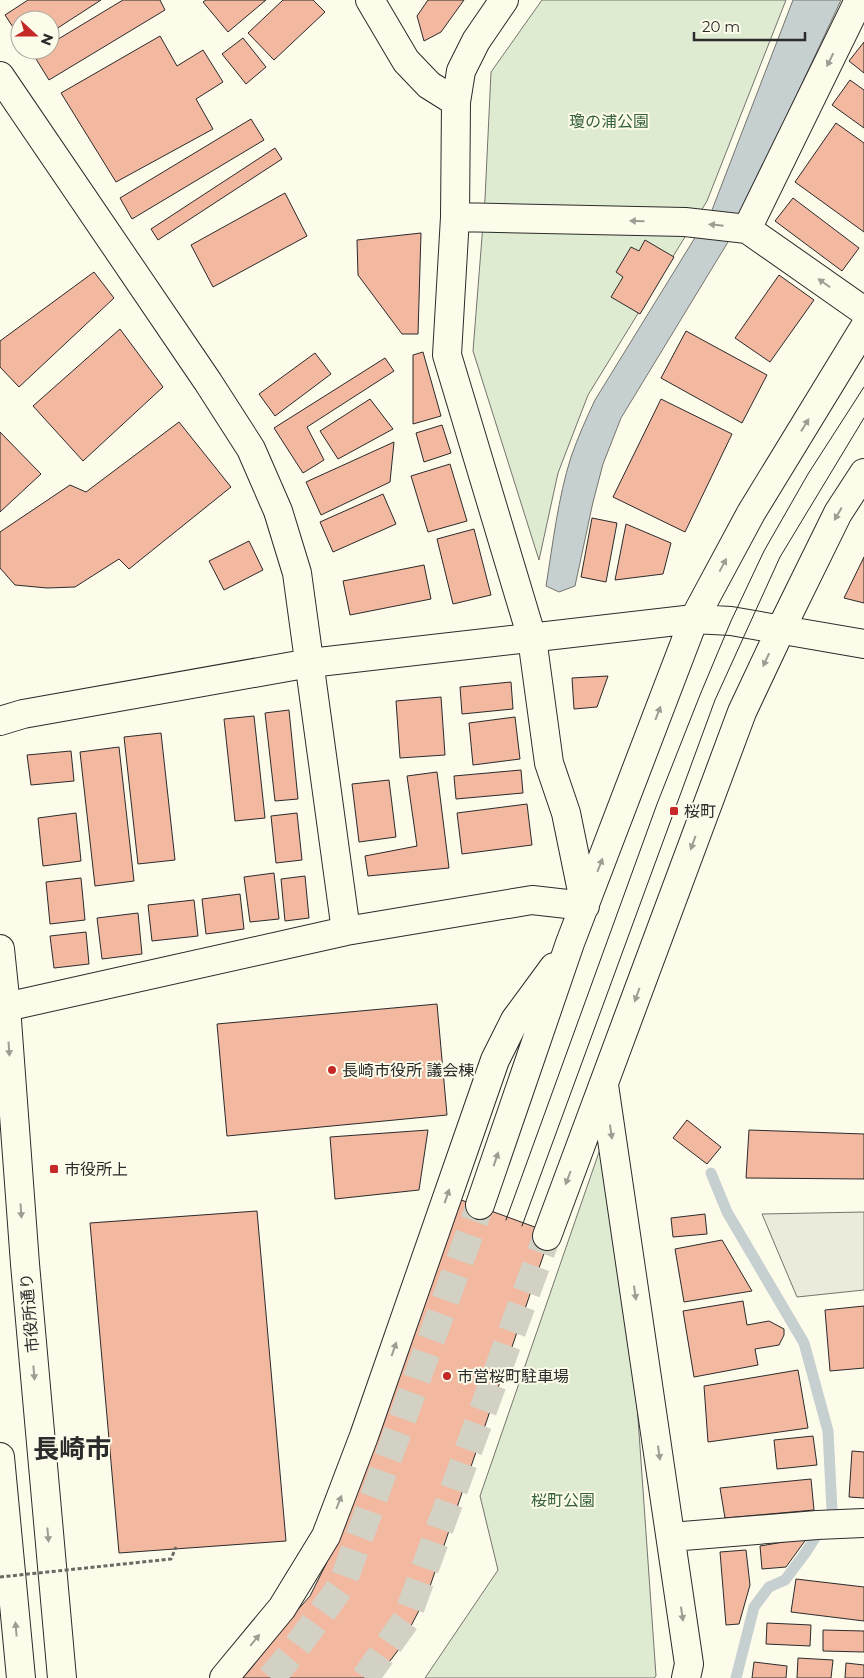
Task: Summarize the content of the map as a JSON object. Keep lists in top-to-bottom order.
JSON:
{
  "streets": {
    "main road": ["市役所通り"]
  },
  "districts": ["長崎市"],
  "parks": ["瓊の浦公園", "桜町公園"],
  "places": {
    "transit": ["桜町", "市役所上"],
    "other": ["長崎市役所 議会棟", "市営桜町駐車場"]
  },
  "scale_bar": "20 m",
  "north": "right"
}
